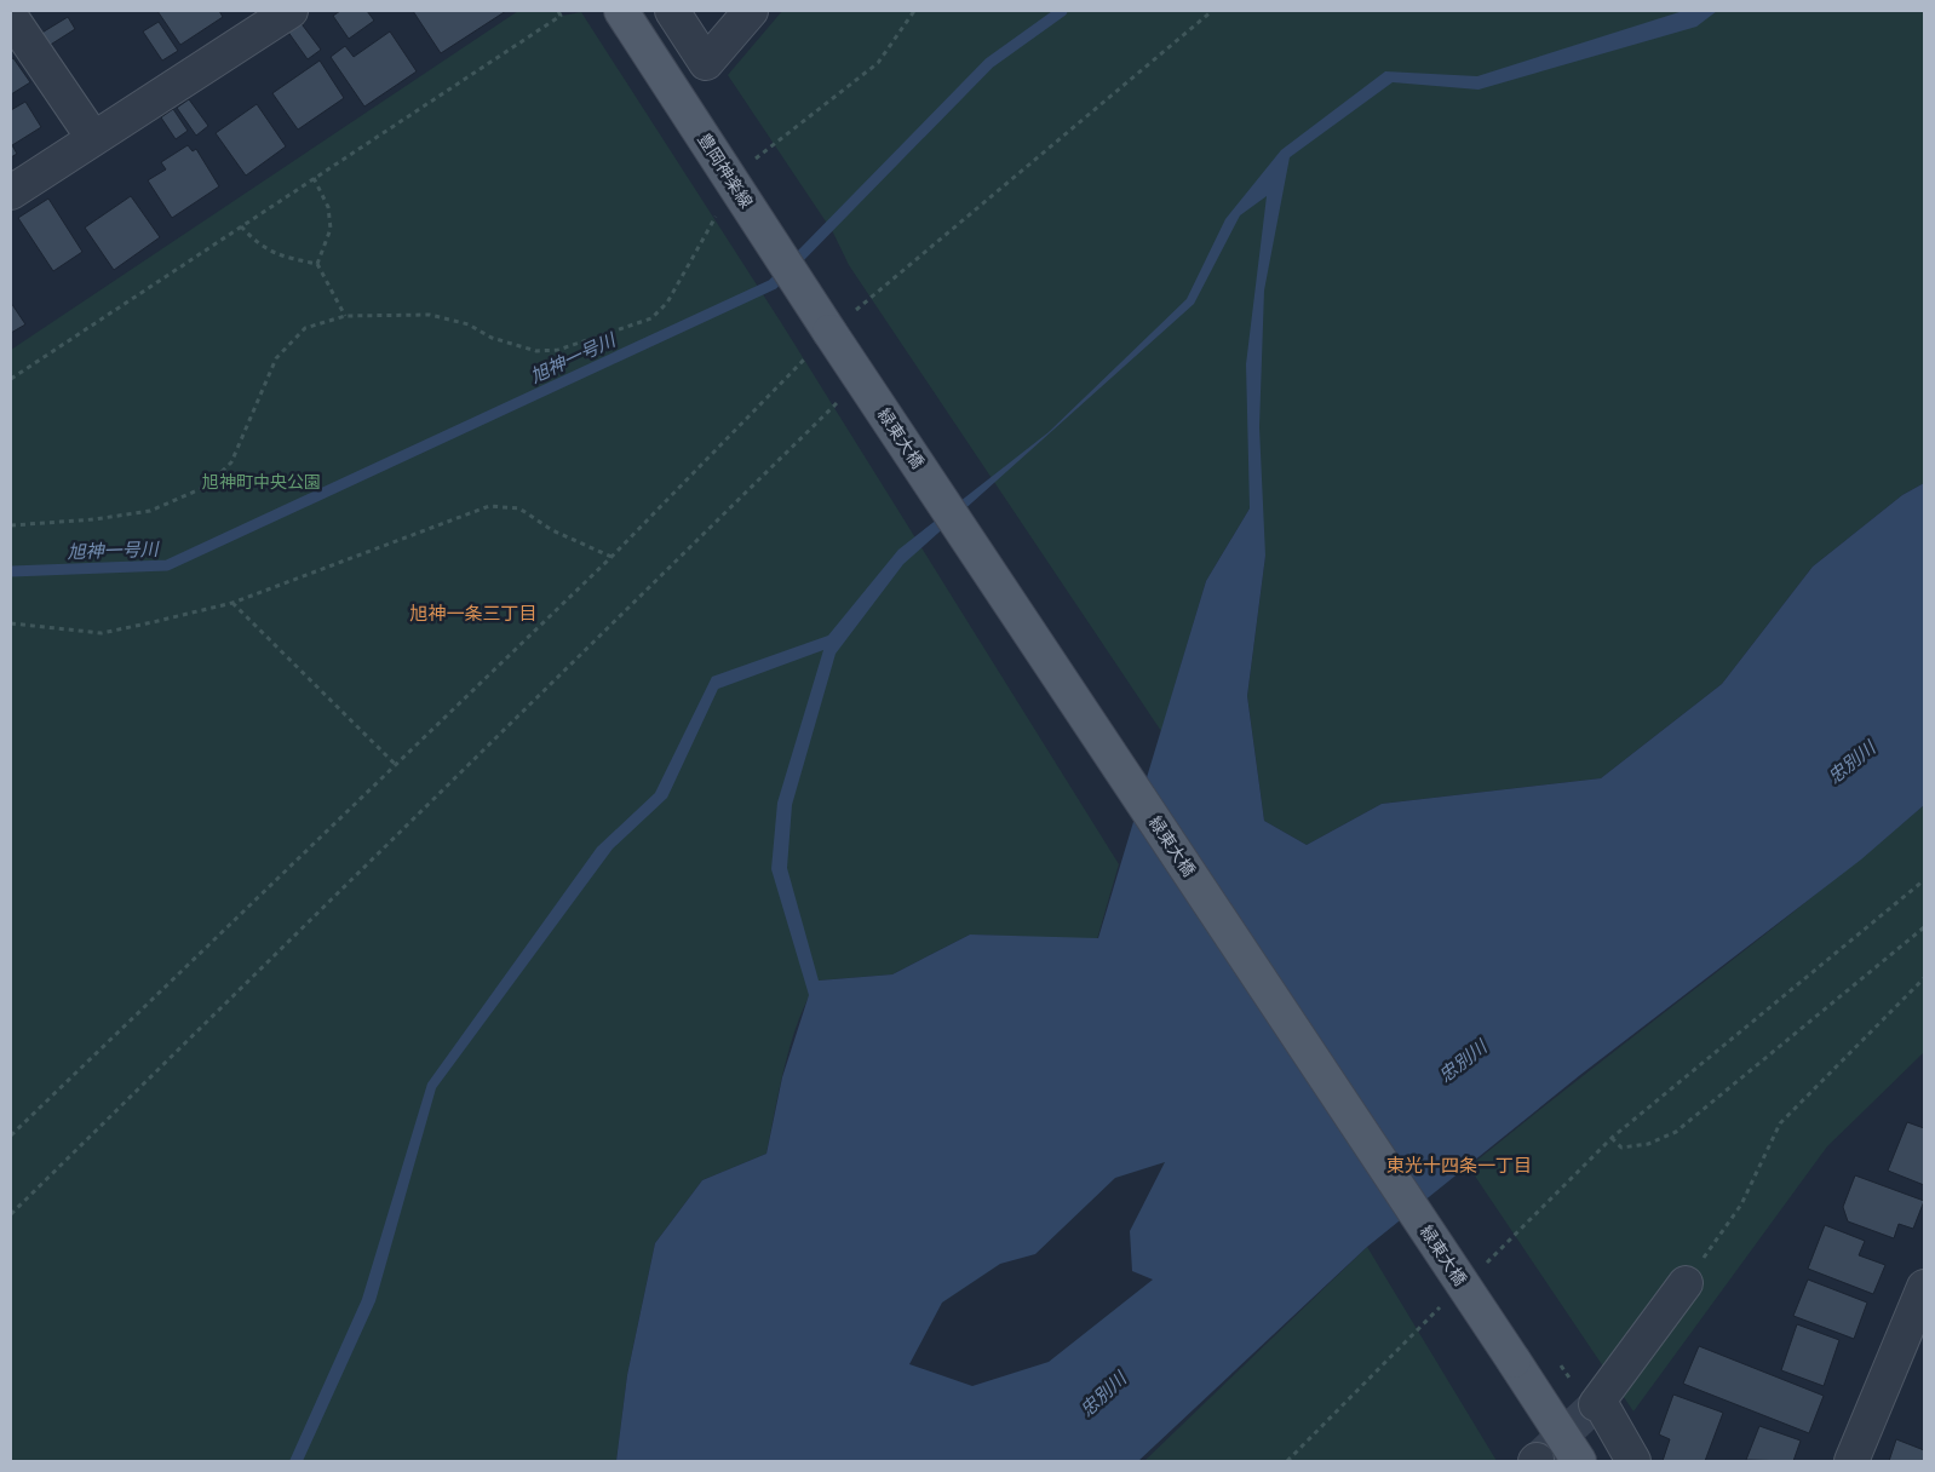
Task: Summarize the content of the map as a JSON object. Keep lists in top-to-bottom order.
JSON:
{
  "streets": {
    "main road": ["豊岡神楽線", "緑東大橋"]
  },
  "crossings": [
    ["豊岡神楽線", "緑東大橋"]
  ],
  "districts": ["旭神一条三丁目", "東光十四条一丁目"],
  "water": ["旭神一号川", "忠別川"],
  "parks": ["旭神町中央公園"]
}
